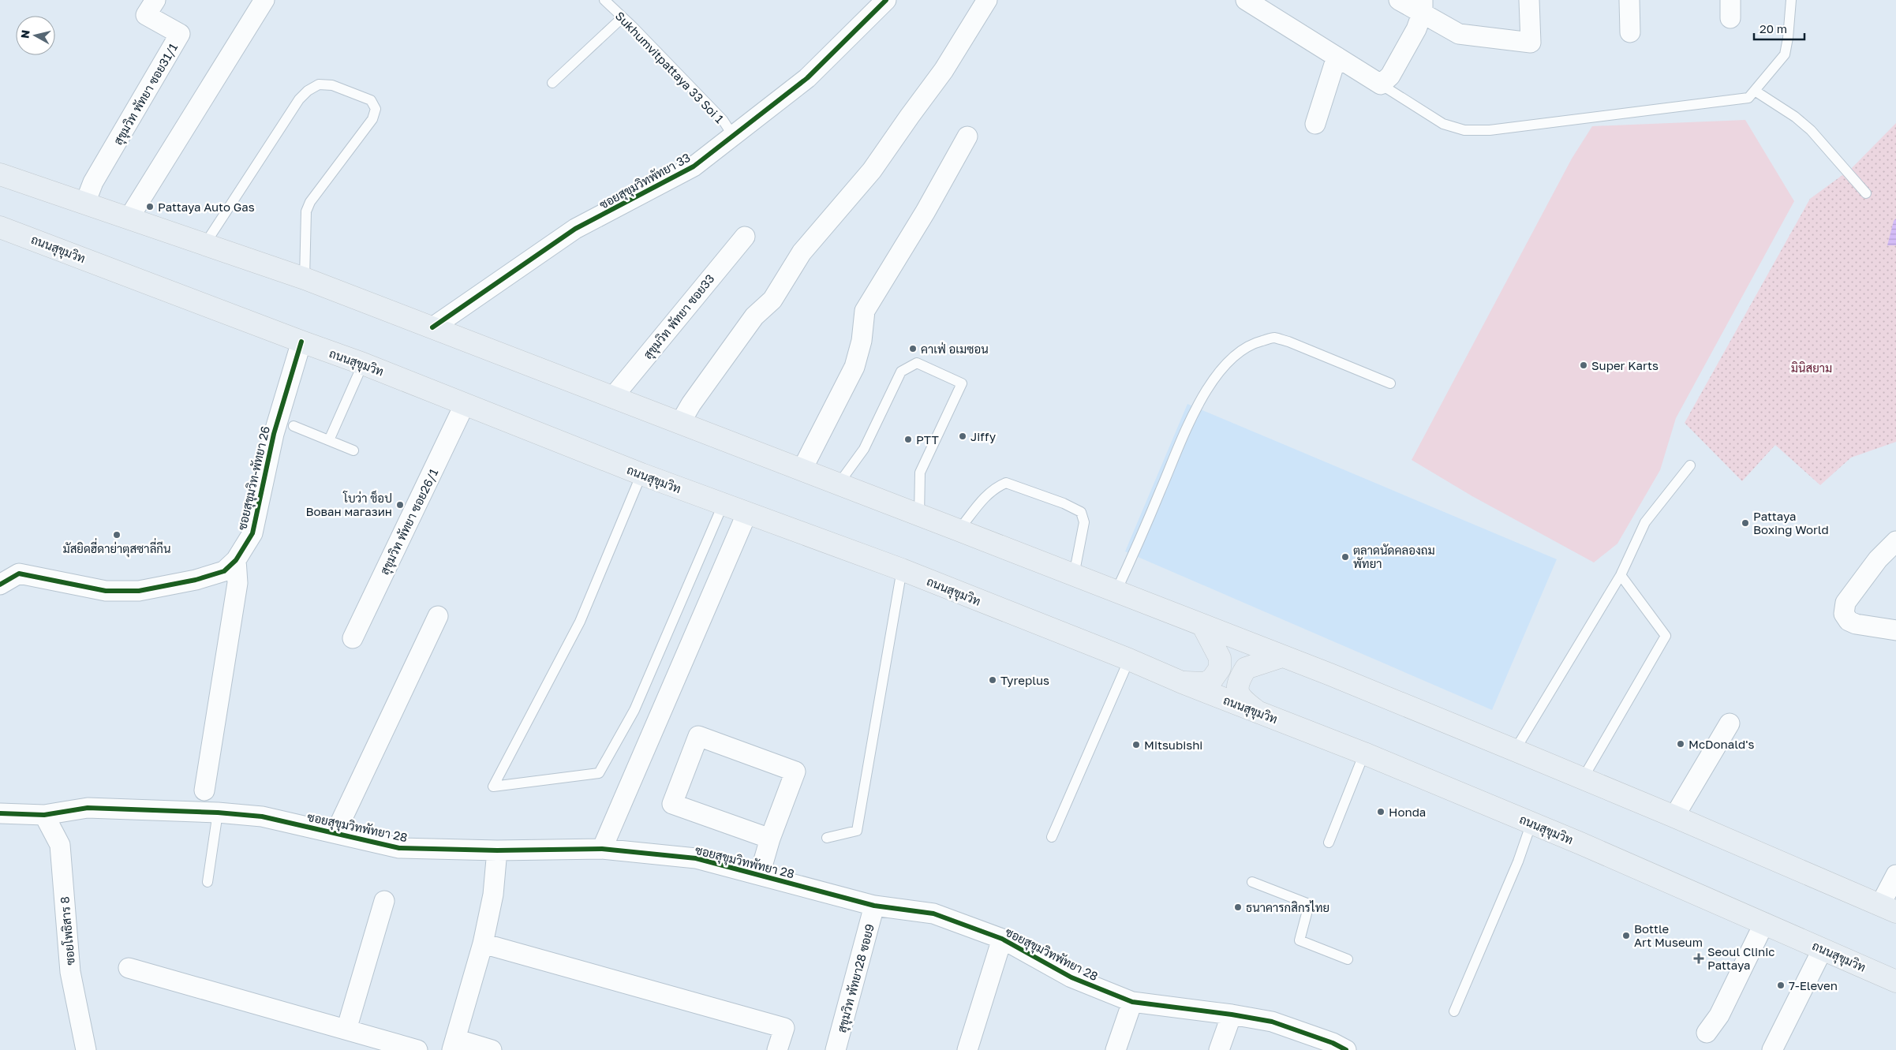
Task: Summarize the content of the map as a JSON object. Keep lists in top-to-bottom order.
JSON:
{
  "streets": {
    "highway": ["ถนนสุขุมวิท"],
    "street": [
      "สุขุมวิท พัทยา ซอย31/1",
      "ซอยสุขุมวิทพัทยา 33",
      "สุขุมวิท พัทยา ซอย33",
      "ซอยสุขุมวิท-พัทยา 26",
      "สุขุมวิท พัทยา ซอย26/1",
      "ซอยสุขุมวิทพัทยา 28",
      "ซอยโพธิสาร 8",
      "สุขุมวิท พัทยา28 ซอย9"
    ],
    "lane": ["Sukhumvitpattaya 33 Soi 1"]
  },
  "crossings": [
    ["Sukhumvitpattaya 33 Soi 1", "ซอยสุขุมวิทพัทยา 33"],
    ["ถนนสุขุมวิท", "ซอยสุขุมวิท-พัทยา 26"],
    ["ถนนสุขุมวิท", "สุขุมวิท พัทยา ซอย26/1"],
    ["ซอยสุขุมวิทพัทยา 28", "ซอยโพธิสาร 8"],
    ["ซอยสุขุมวิทพัทยา 28", "สุขุมวิท พัทยา28 ซอย9"]
  ],
  "parks": ["มินิสยาม"],
  "places": {
    "other": [
      "Pattaya Auto Gas",
      "คาเฟ่ อเมซอน",
      "Super Karts",
      "Jiffy",
      "PTT",
      "โบว่า ช็อป Вован магазин",
      "Pattaya Boxing World",
      "มัสยิดฮี่ดาย่าตุสซาลี่กีน",
      "ตลาดนัดคลองถม พัทยา",
      "Tyreplus",
      "McDonald's",
      "Mitsubishi",
      "Honda",
      "ธนาคารกสิกรไทย",
      "Bottle Art Museum",
      "7-Eleven"
    ],
    "health": ["Seoul Clinic Pattaya"]
  },
  "scale_bar": "20 m",
  "north": "left"
}
